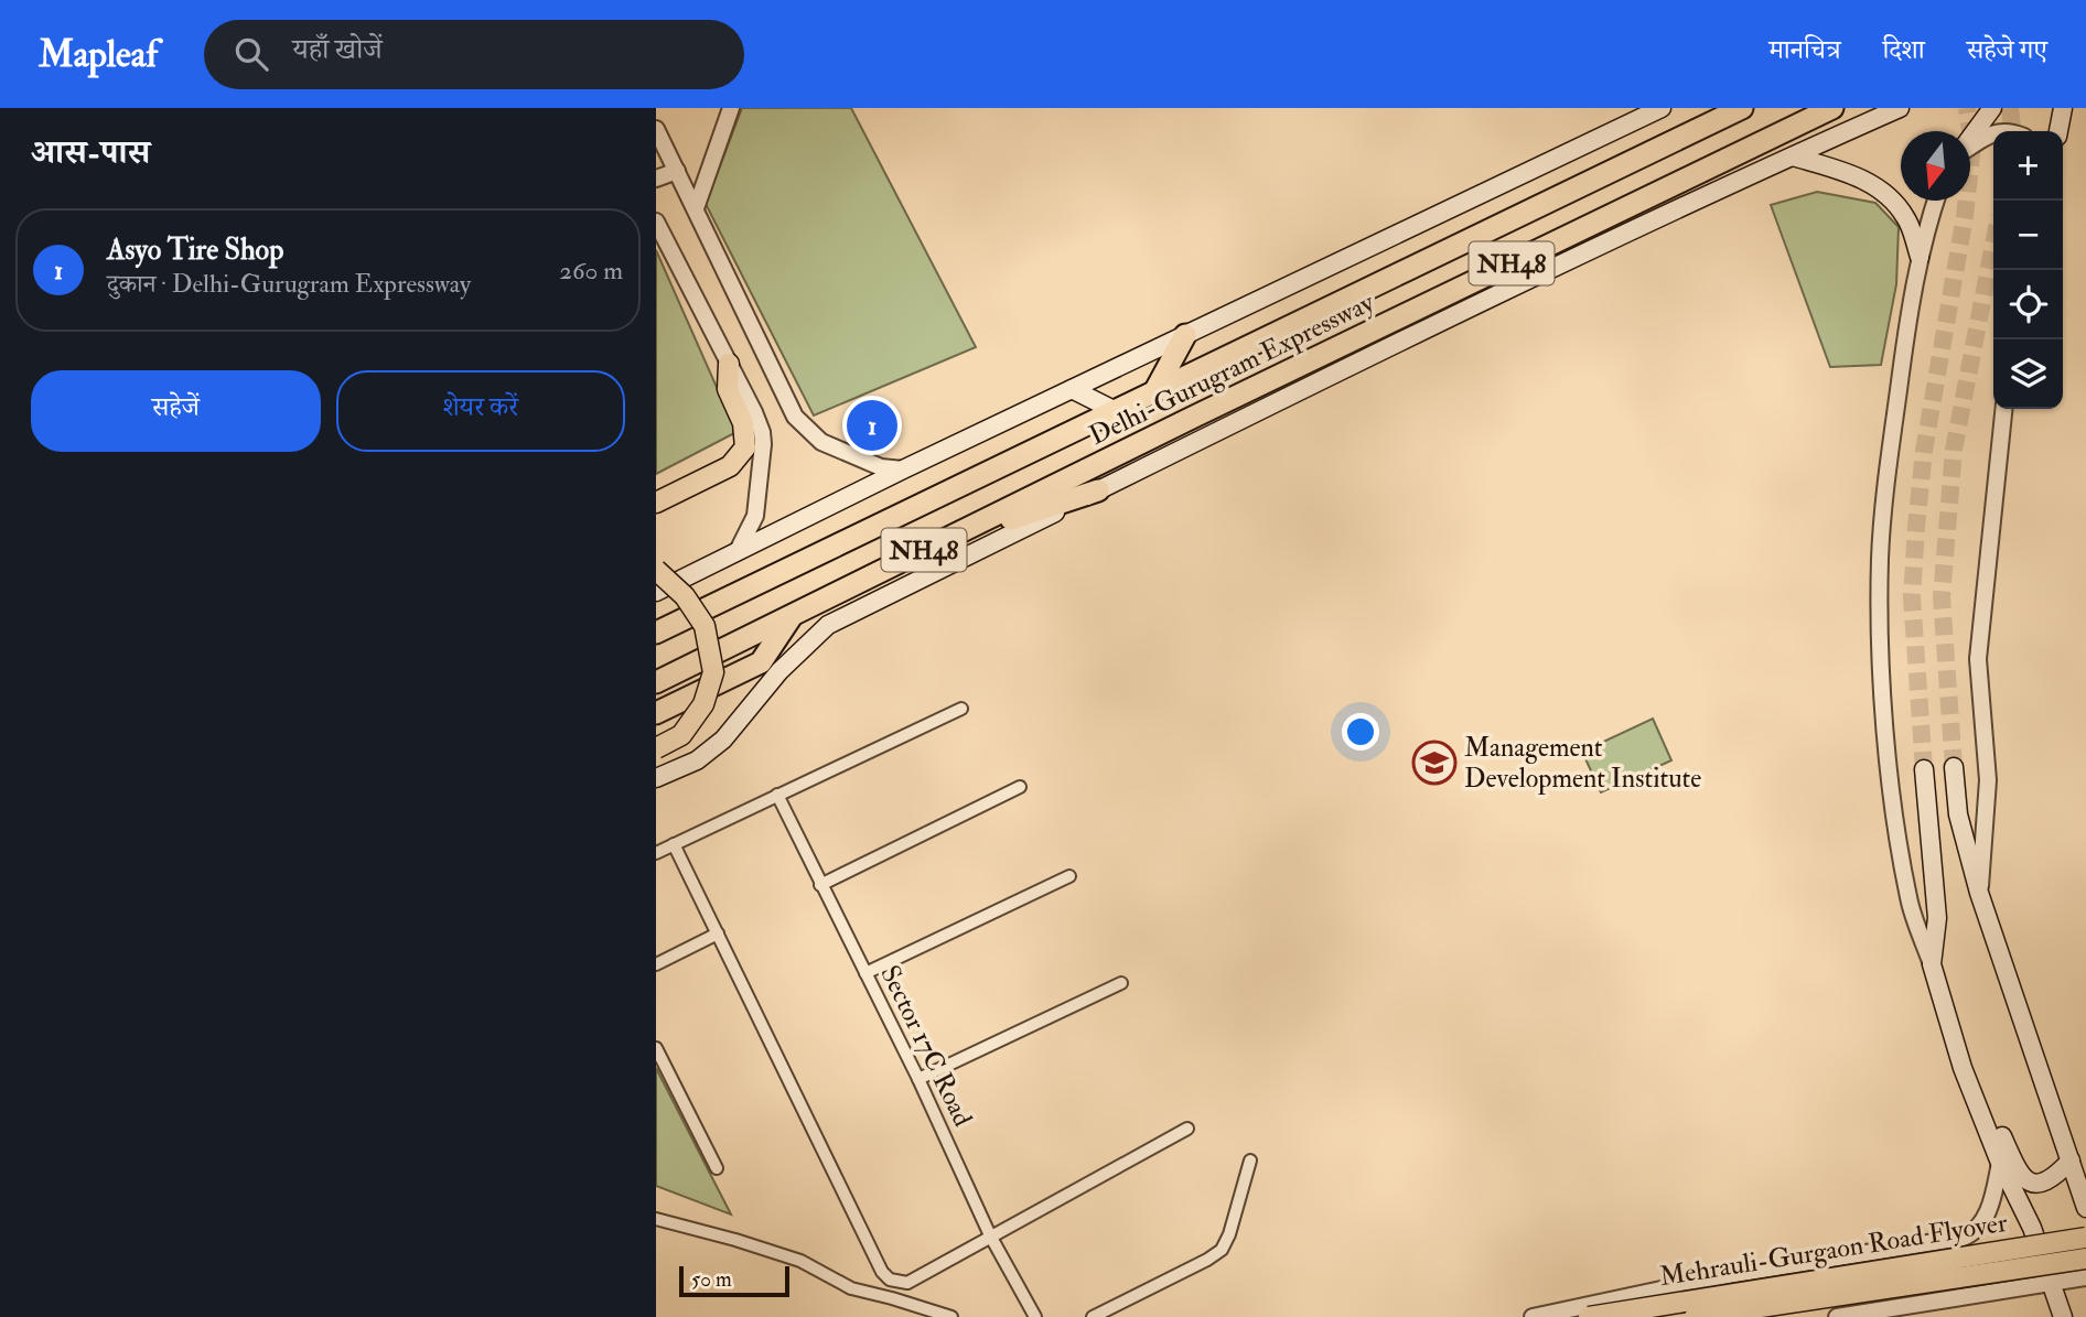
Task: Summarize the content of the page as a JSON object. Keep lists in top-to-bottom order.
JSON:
{
  "streets": {
    "highway": ["NH48", "Delhi-Gurugram Expressway"],
    "main road": ["Mehrauli-Gurgaon Road Flyover"],
    "street": ["Sector 17C Road"]
  },
  "places": {
    "school or university": ["Management Development Institute"]
  },
  "scale_bar": "50 m",
  "north": "bottom",
  "page": {
    "header": "Mapleaf",
    "search": "यहाँ खोजें",
    "nav": ["मानचित्र", "दिशा", "सहेजे गए"],
    "heading": "आस-पास",
    "map_buttons": ["+", "−"],
    "list": [
      {
        "mark": "1",
        "name": "Asyo Tire Shop",
        "note": "दुकान · Delhi-Gurugram Expressway",
        "value": "260 m"
      }
    ],
    "buttons": ["सहेजें", "शेयर करें"],
    "pins": "1",
    "scale": "50 m"
  }
}
